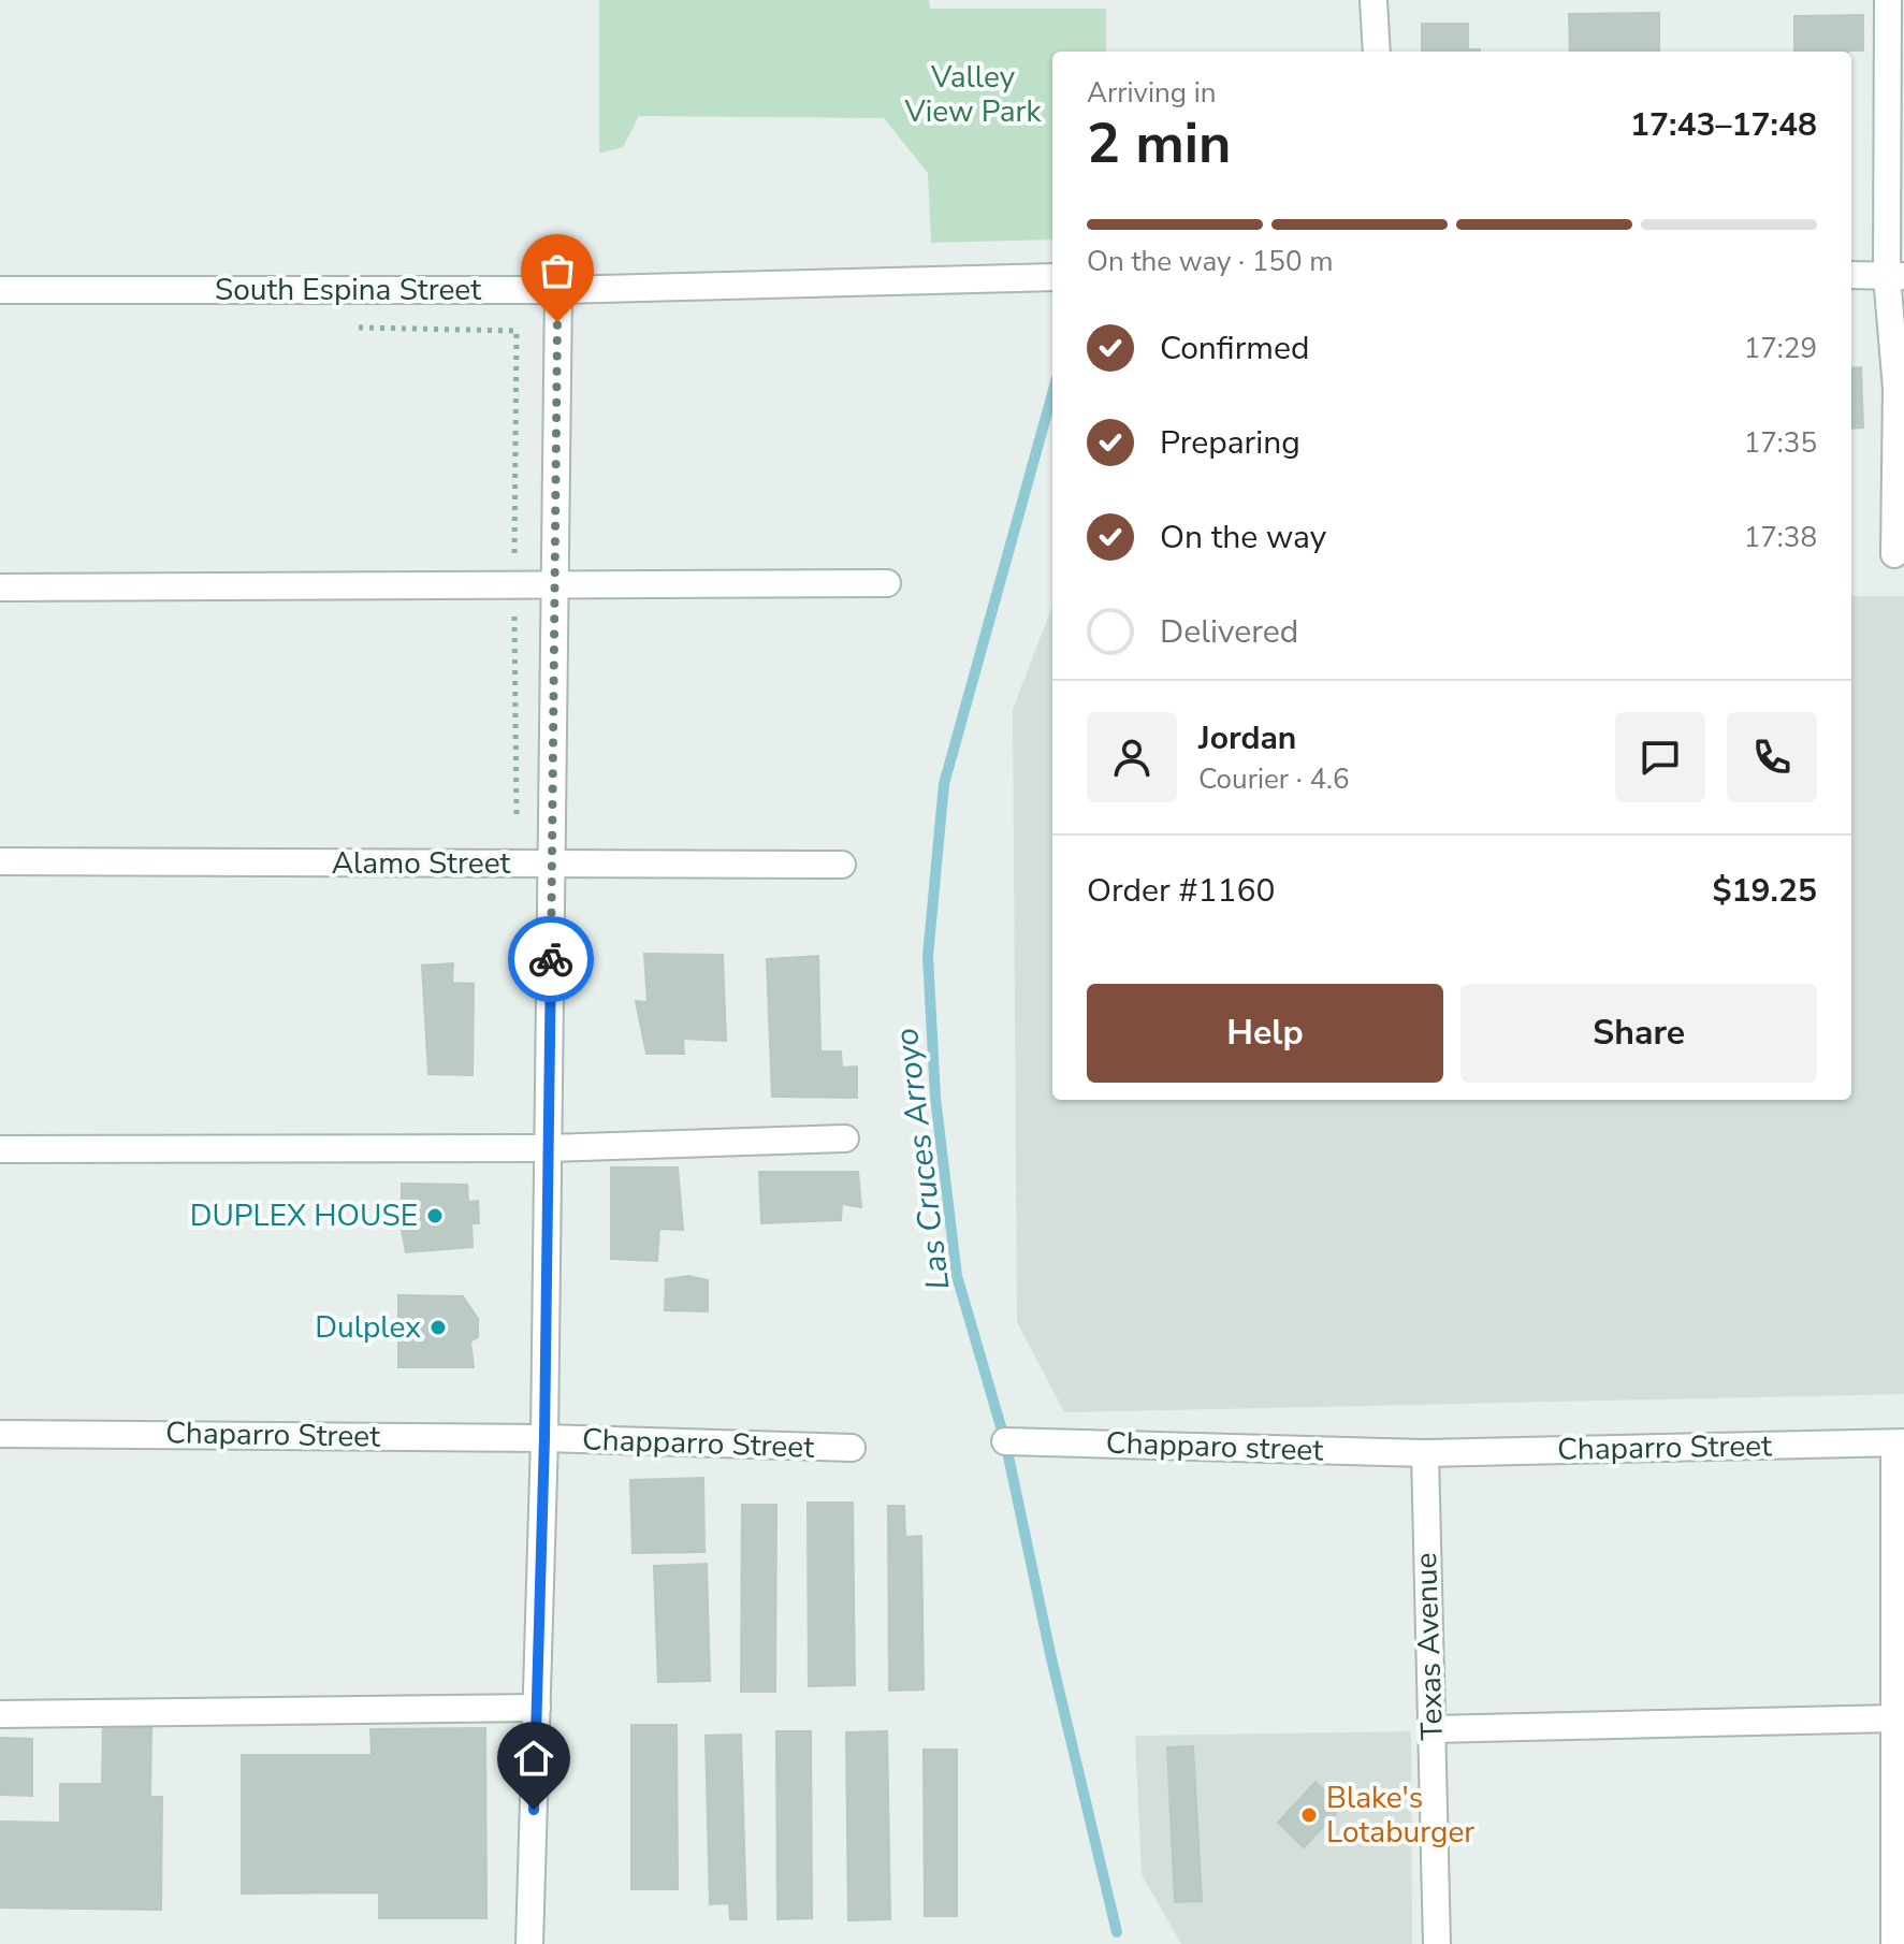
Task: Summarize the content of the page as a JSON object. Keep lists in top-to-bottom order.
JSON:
{
  "streets": {
    "street": [
      "South Espina Street",
      "Alamo Street",
      "Chaparro Street",
      "Chapparro Street",
      "Chapparo street",
      "Texas Avenue"
    ]
  },
  "crossings": [
    ["Chaparro Street", "Chapparro Street"],
    ["Chaparro Street", "Chapparo street"],
    ["Chaparro Street", "Texas Avenue"],
    ["Chapparo street", "Texas Avenue"]
  ],
  "water": ["Las Cruces Arroyo"],
  "parks": ["Valley View Park"],
  "places": ["DUPLEX HOUSE", "Dulplex", "Blake's Lotaburger"],
  "page": {
    "heading": ["2 min", "Arriving in", "17:43–17:48"],
    "panel": [
      "Jordan",
      "Courier · 4.6",
      "Order #1160",
      "$19.25"
    ],
    "bar": "On the way · 150 m",
    "list": [
      ["Confirmed", "17:29"],
      ["Preparing", "17:35"],
      ["On the way", "17:38"],
      "Delivered"
    ],
    "buttons": ["Help", "Share"]
  }
}
